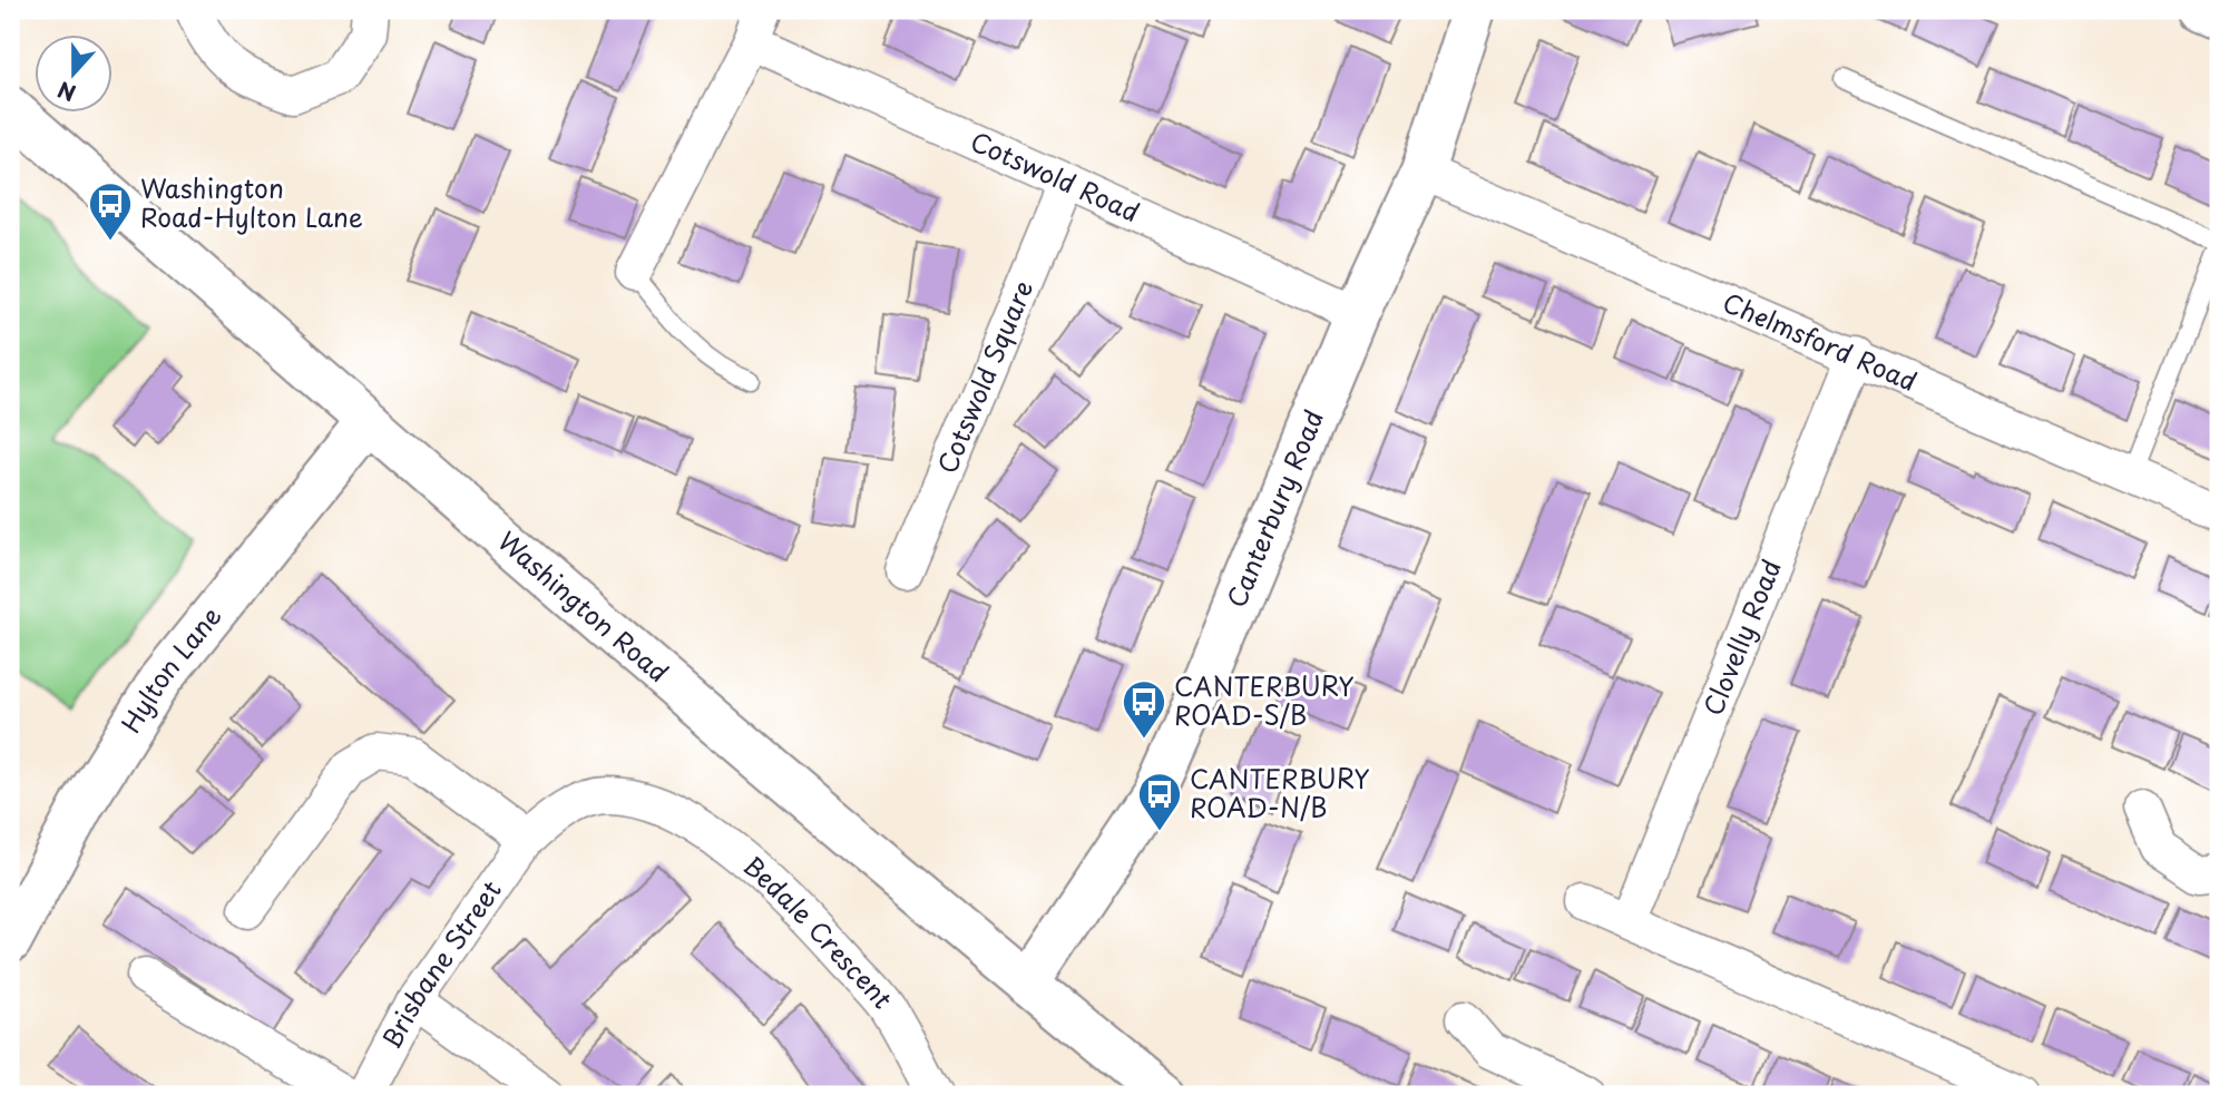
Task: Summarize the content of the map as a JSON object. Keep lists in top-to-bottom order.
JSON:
{
  "streets": {
    "street": [
      "Cotswold Road",
      "Chelmsford Road",
      "Cotswold Square",
      "Canterbury Road",
      "Washington Road",
      "Clovelly Road",
      "Hylton Lane",
      "Bedale Crescent",
      "Brisbane Street"
    ]
  },
  "crossings": [
    ["Cotswold Road", "Cotswold Square"],
    ["Cotswold Road", "Canterbury Road"],
    ["Chelmsford Road", "Canterbury Road"],
    ["Chelmsford Road", "Clovelly Road"],
    ["Canterbury Road", "Washington Road"],
    ["Washington Road", "Hylton Lane"],
    ["Bedale Crescent", "Brisbane Street"]
  ],
  "places": {
    "bus stop": ["Washington Road-Hylton Lane", "CANTERBURY ROAD-S/B", "CANTERBURY ROAD-N/B"]
  },
  "north": "bottom"
}
